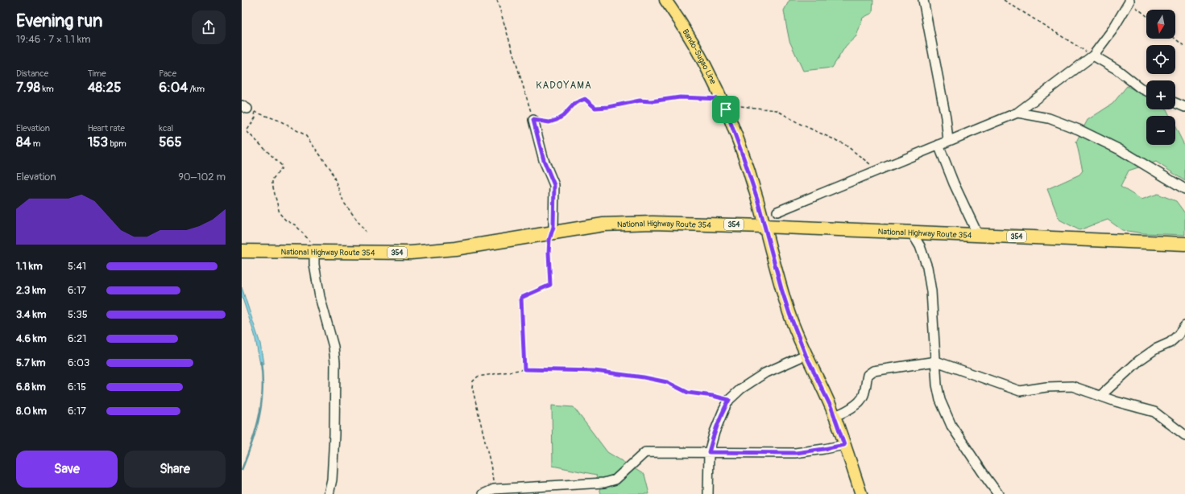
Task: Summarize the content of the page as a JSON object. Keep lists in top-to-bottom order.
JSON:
{
  "streets": {
    "highway": ["National Highway Route 354", "354"],
    "main road": ["Bando-Sugao Line"]
  },
  "crossings": [
    ["Bando-Sugao Line", "National Highway Route 354"]
  ],
  "districts": ["KADOYAMA"],
  "north": "bottom",
  "page": {
    "heading": ["Evening run", "19:46 · 7 × 1.1 km"],
    "map_buttons": ["+", "−"],
    "stats": [
      ["Distance", "7.98 km"],
      ["Time", "48:25"],
      ["Pace", "6:04 /km"],
      ["Elevation", "84 m"],
      ["Heart rate", "153 bpm"],
      ["kcal", "565"]
    ],
    "chart": ["Elevation", "90–102 m"],
    "list": [
      {
        "name": "1.1 km",
        "note": "5:41"
      },
      {
        "name": "2.3 km",
        "note": "6:17"
      },
      {
        "name": "3.4 km",
        "note": "5:35"
      },
      {
        "name": "4.6 km",
        "note": "6:21"
      },
      {
        "name": "5.7 km",
        "note": "6:03"
      },
      {
        "name": "6.8 km",
        "note": "6:15"
      },
      {
        "name": "8.0 km",
        "note": "6:17"
      }
    ],
    "buttons": ["Save", "Share"]
  }
}
